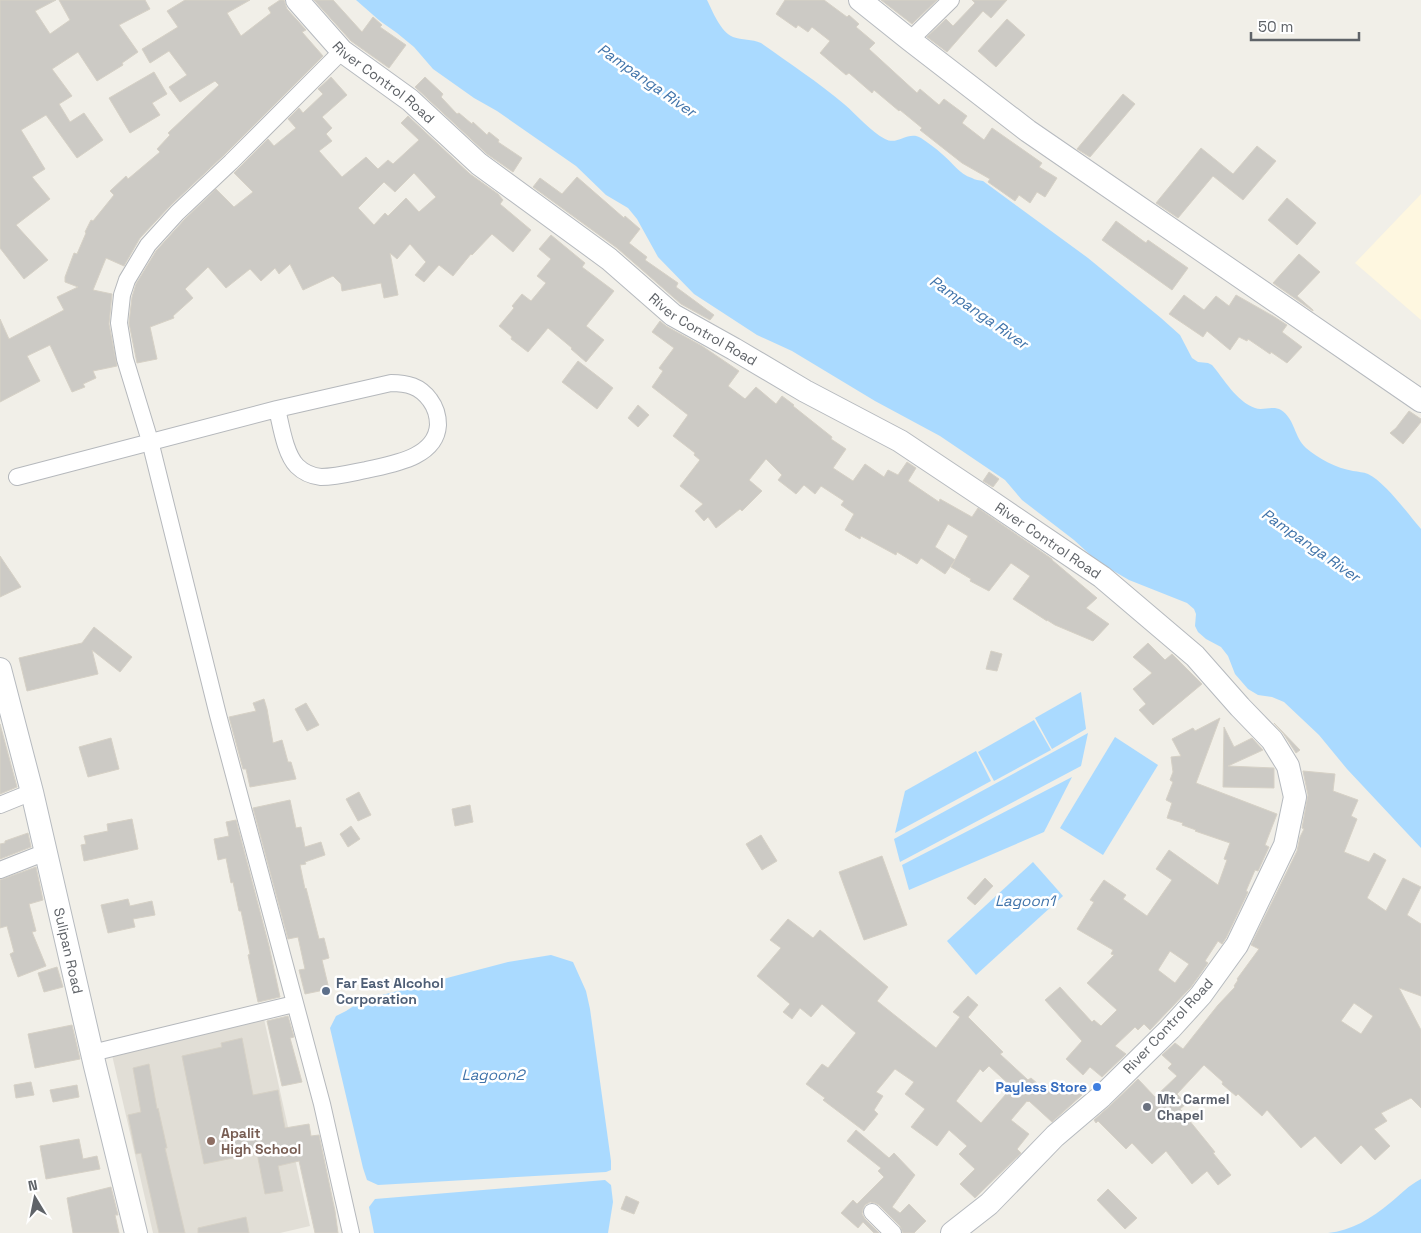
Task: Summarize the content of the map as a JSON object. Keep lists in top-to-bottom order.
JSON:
{
  "streets": {
    "street": ["River Control Road", "Sulipan Road"]
  },
  "water": ["Pampanga River", "Lagoon1", "Lagoon2"],
  "places": [
    "Far East Alcohol Corporation",
    "Payless Store",
    "Mt. Carmel Chapel",
    "Apalit High School"
  ],
  "scale_bar": "50 m",
  "north": "top"
}
